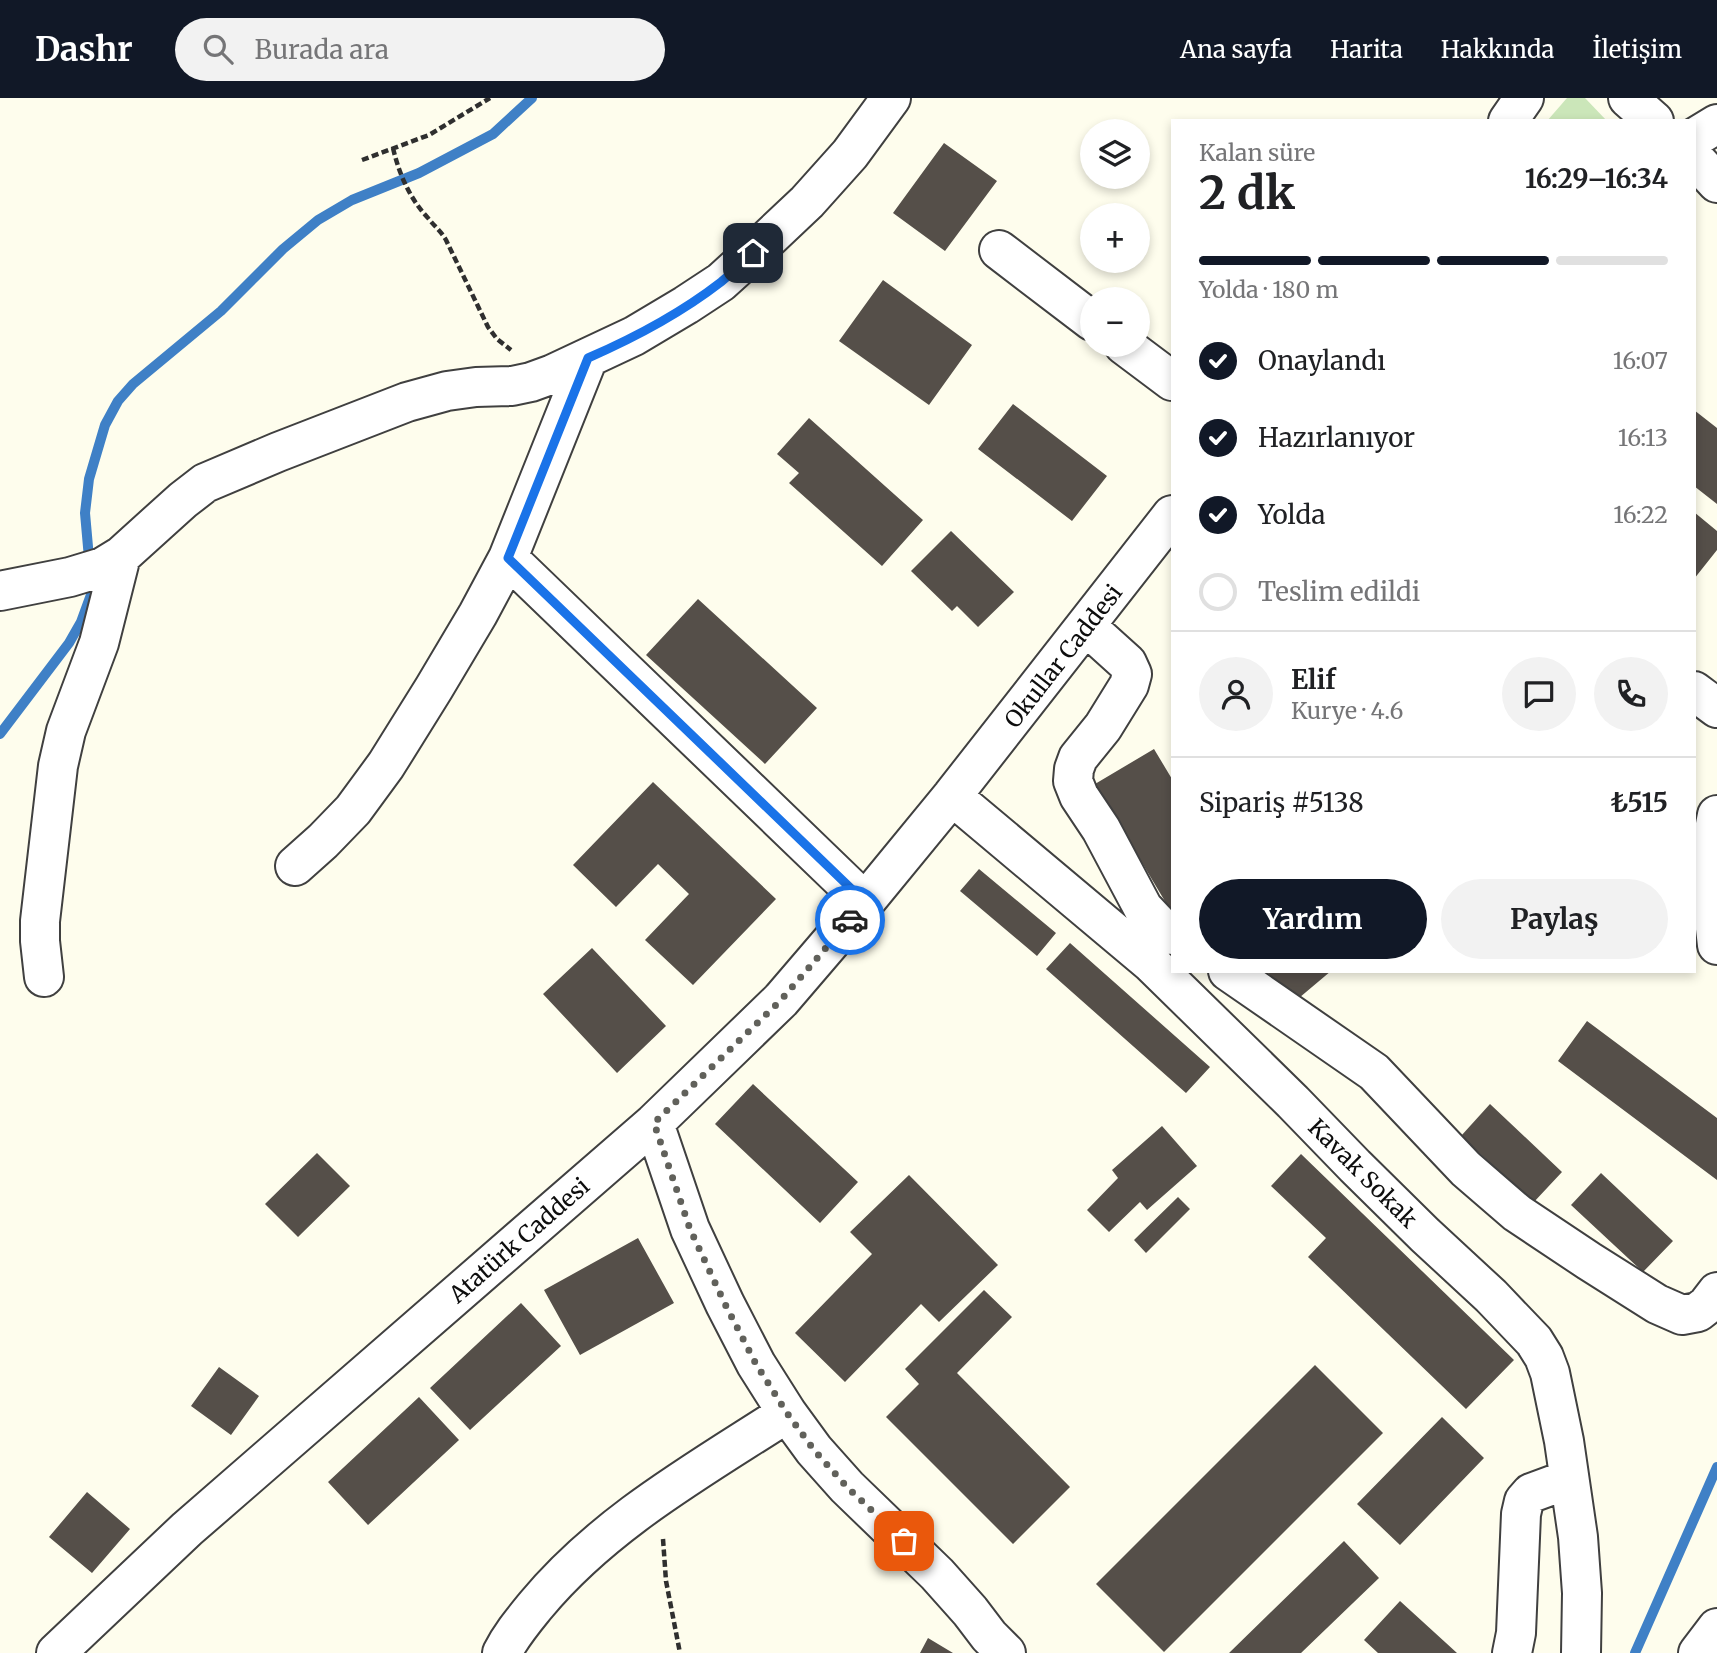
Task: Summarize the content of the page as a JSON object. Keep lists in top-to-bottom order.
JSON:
{
  "streets": {
    "street": ["Okullar Caddesi", "Kavak Sokak", "Atatürk Caddesi"]
  },
  "crossings": [
    ["Okullar Caddesi", "Kavak Sokak"],
    ["Okullar Caddesi", "Atatürk Caddesi"],
    ["Kavak Sokak", "Atatürk Caddesi"]
  ],
  "page": {
    "header": "Dashr",
    "search": "Burada ara",
    "nav": [
      "Ana sayfa",
      "Harita",
      "Hakkında",
      "İletişim"
    ],
    "map_buttons": ["+", "−"],
    "heading": ["2 dk", "Kalan süre", "16:29–16:34"],
    "panel": [
      "Elif",
      "Kurye · 4.6",
      "Sipariş #5138",
      "₺515"
    ],
    "bar": "Yolda · 180 m",
    "list": [
      ["Onaylandı", "16:07"],
      ["Hazırlanıyor", "16:13"],
      ["Yolda", "16:22"],
      "Teslim edildi"
    ],
    "buttons": ["Yardım", "Paylaş"]
  }
}
